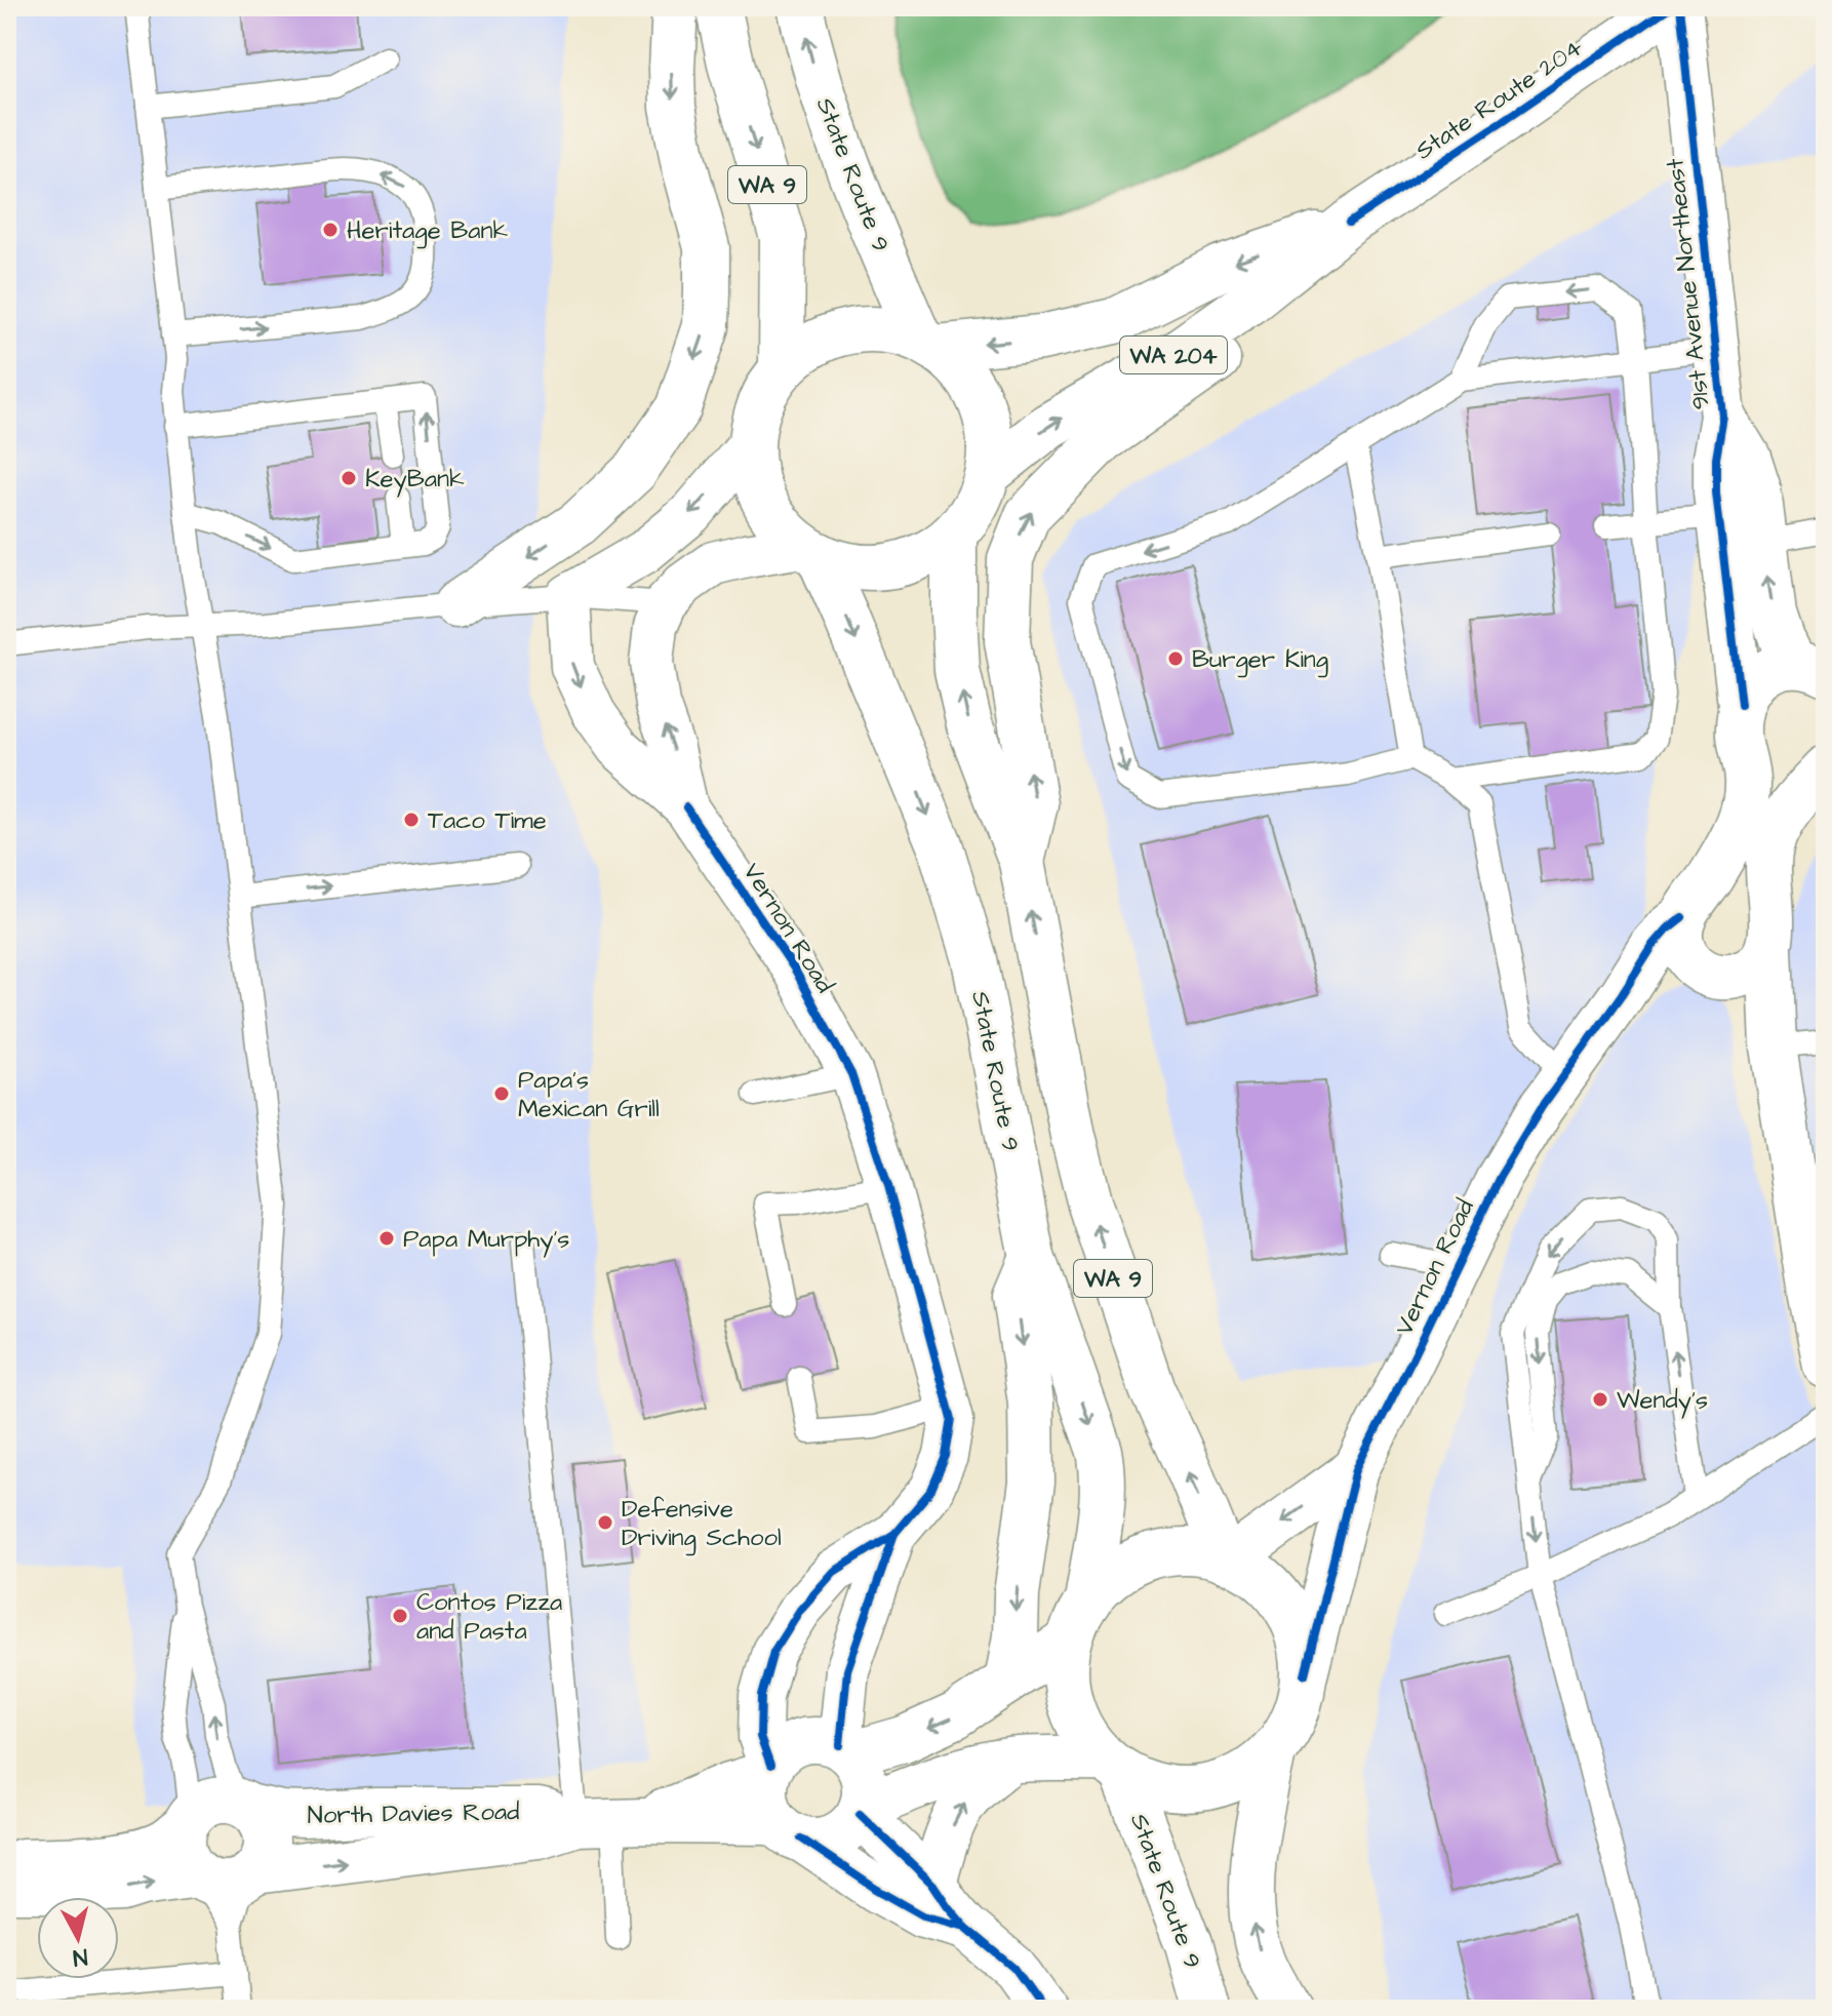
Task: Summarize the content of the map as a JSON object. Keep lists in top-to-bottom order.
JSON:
{
  "streets": {
    "main road": [
      "State Route 204",
      "State Route 9",
      "WA 9",
      "91st Avenue Northeast",
      "WA 204",
      "Vernon Road",
      "North Davies Road"
    ]
  },
  "crossings": [
    ["State Route 204", "State Route 9"],
    ["State Route 204", "WA 9"],
    ["State Route 9", "WA 9"],
    ["State Route 9", "Vernon Road"],
    ["WA 9", "Vernon Road"],
    ["91st Avenue Northeast", "Vernon Road"],
    ["Vernon Road", "North Davies Road"]
  ],
  "places": [
    "Heritage Bank",
    "KeyBank",
    "Burger King",
    "Taco Time",
    "Papa's Mexican Grill",
    "Papa Murphy's",
    "Wendy's",
    "Defensive Driving School",
    "Contos Pizza and Pasta"
  ],
  "north": "bottom"
}
